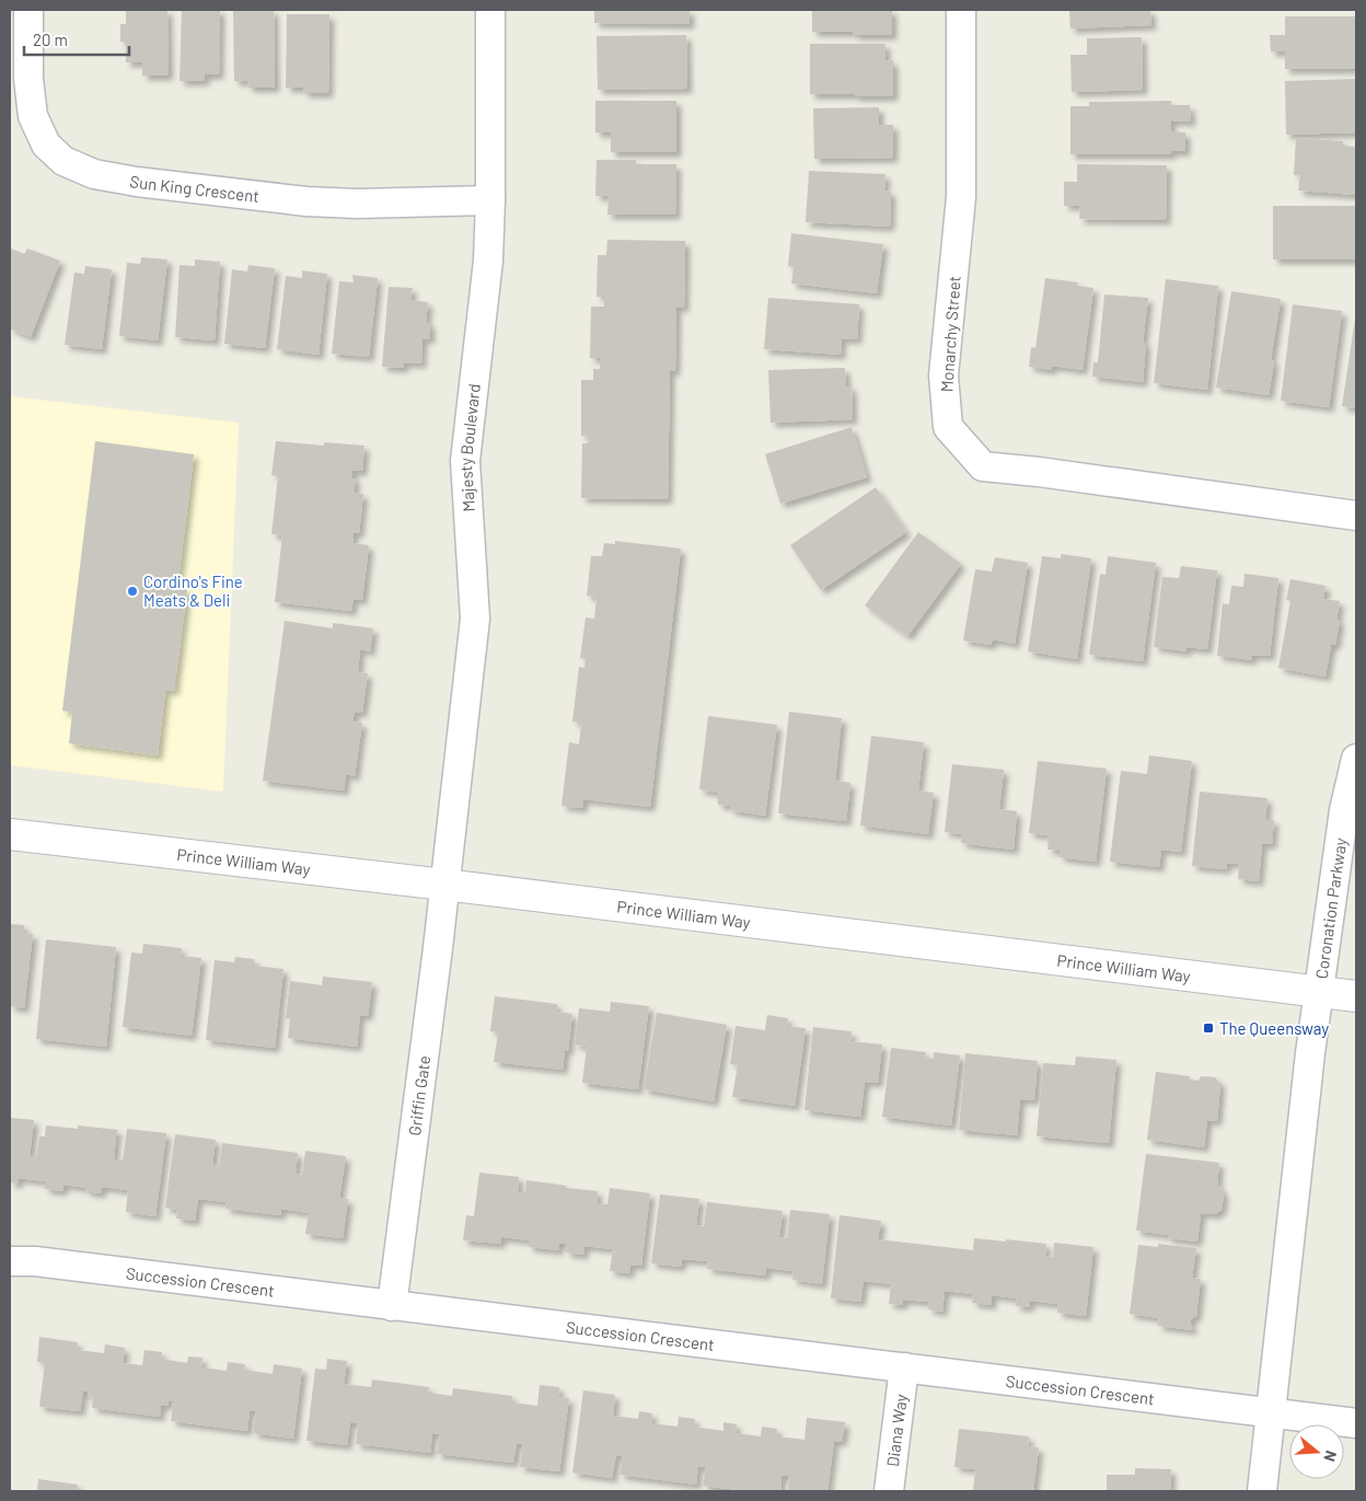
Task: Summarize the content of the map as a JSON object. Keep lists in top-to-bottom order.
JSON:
{
  "streets": {
    "street": [
      "Sun King Crescent",
      "Monarchy Street",
      "Majesty Boulevard",
      "Prince William Way",
      "Coronation Parkway",
      "Griffin Gate",
      "Succession Crescent",
      "Diana Way"
    ]
  },
  "crossings": [
    ["Sun King Crescent", "Majesty Boulevard"],
    ["Majesty Boulevard", "Prince William Way"],
    ["Majesty Boulevard", "Griffin Gate"],
    ["Prince William Way", "Coronation Parkway"],
    ["Prince William Way", "Griffin Gate"],
    ["Griffin Gate", "Succession Crescent"],
    ["Succession Crescent", "Diana Way"]
  ],
  "places": {
    "other": ["Cordino's Fine Meats & Deli"],
    "transit": ["The Queensway"]
  },
  "scale_bar": "20 m",
  "north": "right"
}
